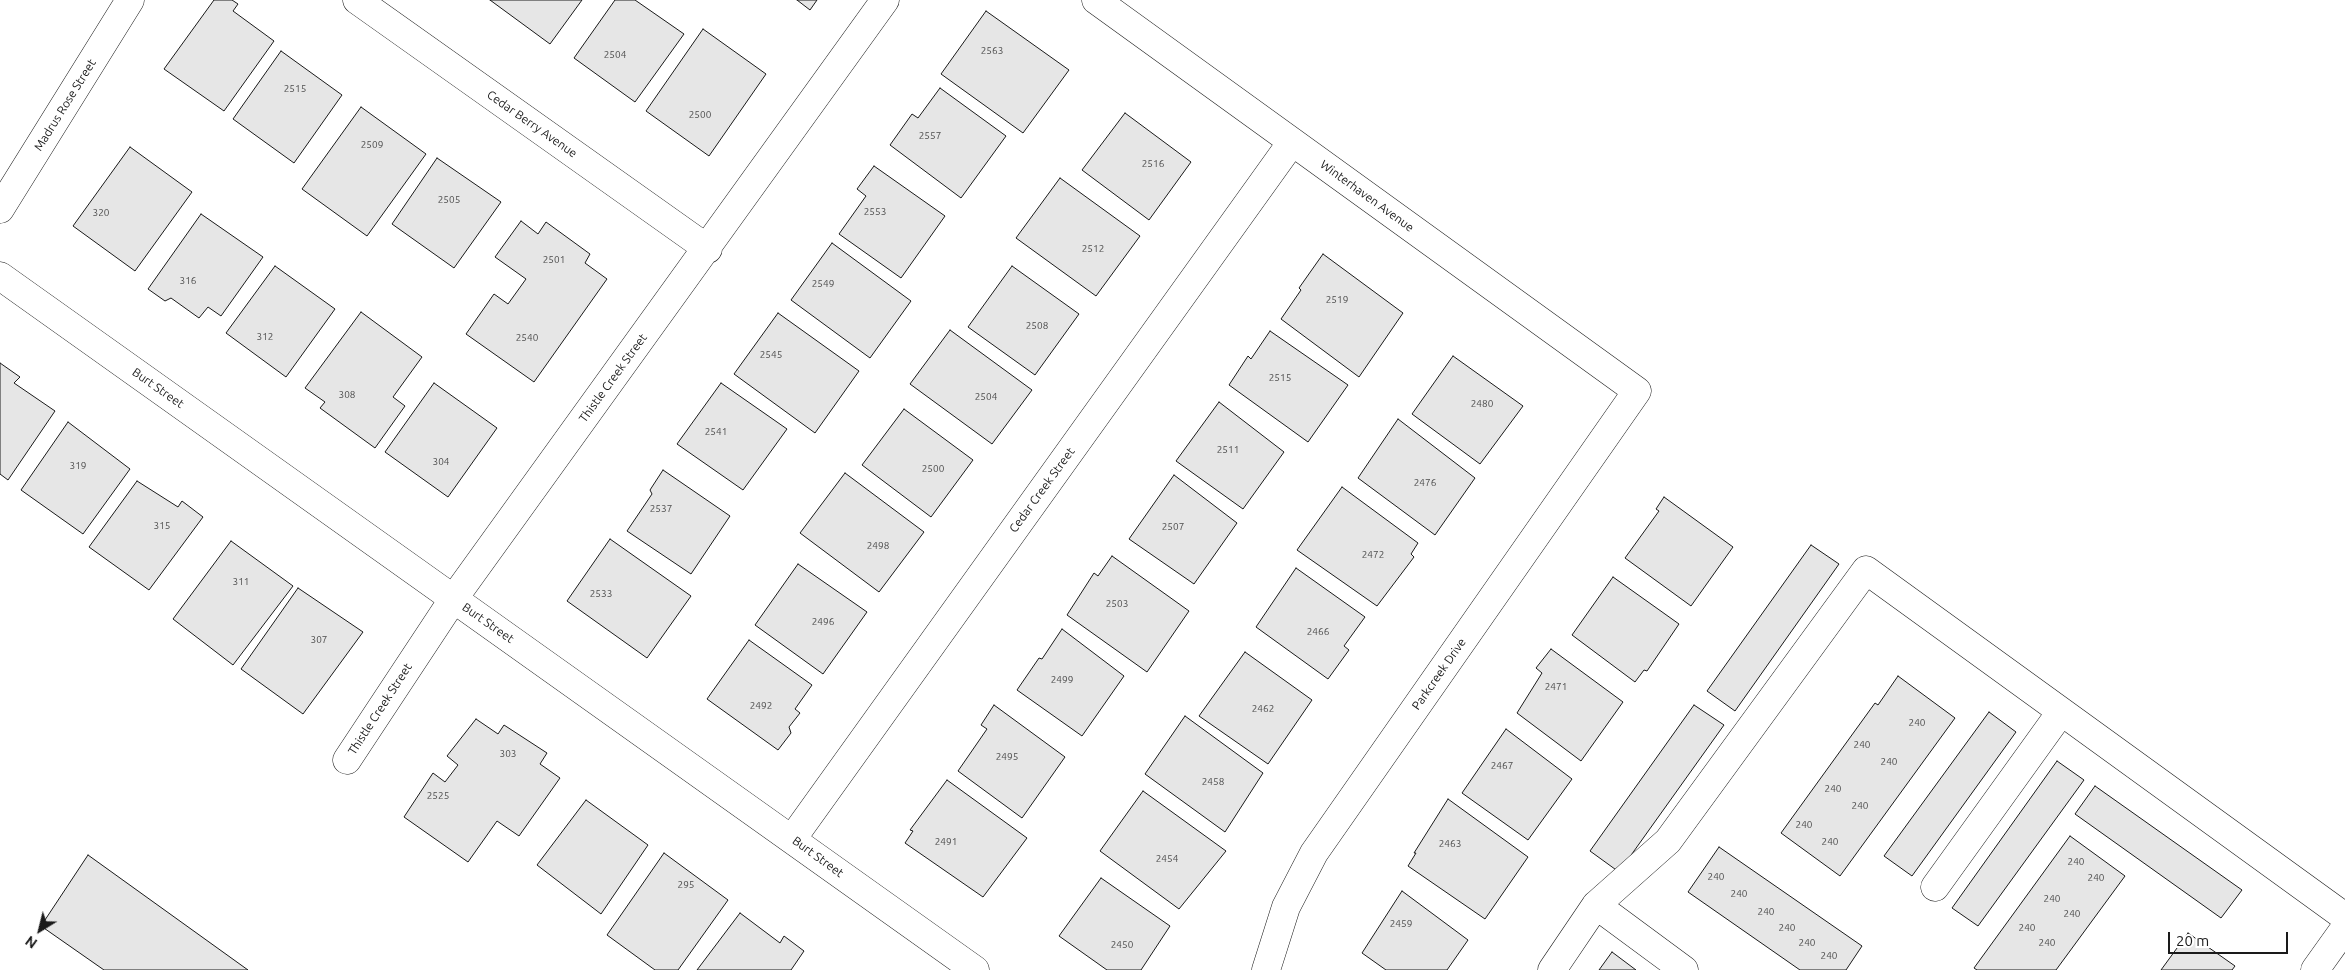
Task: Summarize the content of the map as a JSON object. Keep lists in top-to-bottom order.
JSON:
{
  "streets": {
    "street": [
      "Madrus Rose Street",
      "Cedar Berry Avenue",
      "Winterhaven Avenue",
      "Thistle Creek Street",
      "Burt Street",
      "Cedar Creek Street",
      "Parkcreek Drive"
    ]
  },
  "crossings": [
    ["Cedar Berry Avenue", "Thistle Creek Street"],
    ["Winterhaven Avenue", "Cedar Creek Street"],
    ["Winterhaven Avenue", "Parkcreek Drive"],
    ["Thistle Creek Street", "Burt Street"],
    ["Burt Street", "Cedar Creek Street"]
  ],
  "house_numbers": [
    "2563",
    "2504",
    "2515",
    "2500",
    "2557",
    "2509",
    "2516",
    "2505",
    "2553",
    "320",
    "2512",
    "2501",
    "316",
    "2549",
    "2519",
    "2508",
    "312",
    "2540",
    "2545",
    "2515",
    "308",
    "2504",
    "2480",
    "2541",
    "2511",
    "304",
    "319",
    "2500",
    "2476",
    "2537",
    "315",
    "2507",
    "2498",
    "2472",
    "311",
    "2533",
    "2503",
    "2496",
    "2466",
    "307",
    "2499",
    "2471",
    "2492",
    "2462",
    "240",
    "240",
    "303",
    "2495",
    "240",
    "2467",
    "2458",
    "240",
    "2525",
    "240",
    "240",
    "2491",
    "240",
    "2463",
    "2454",
    "240",
    "240",
    "240",
    "295",
    "240",
    "240",
    "240",
    "240",
    "2459",
    "240",
    "240",
    "240",
    "240",
    "2450",
    "240"
  ],
  "scale_bar": "20 m",
  "north": "bottom left"
}
